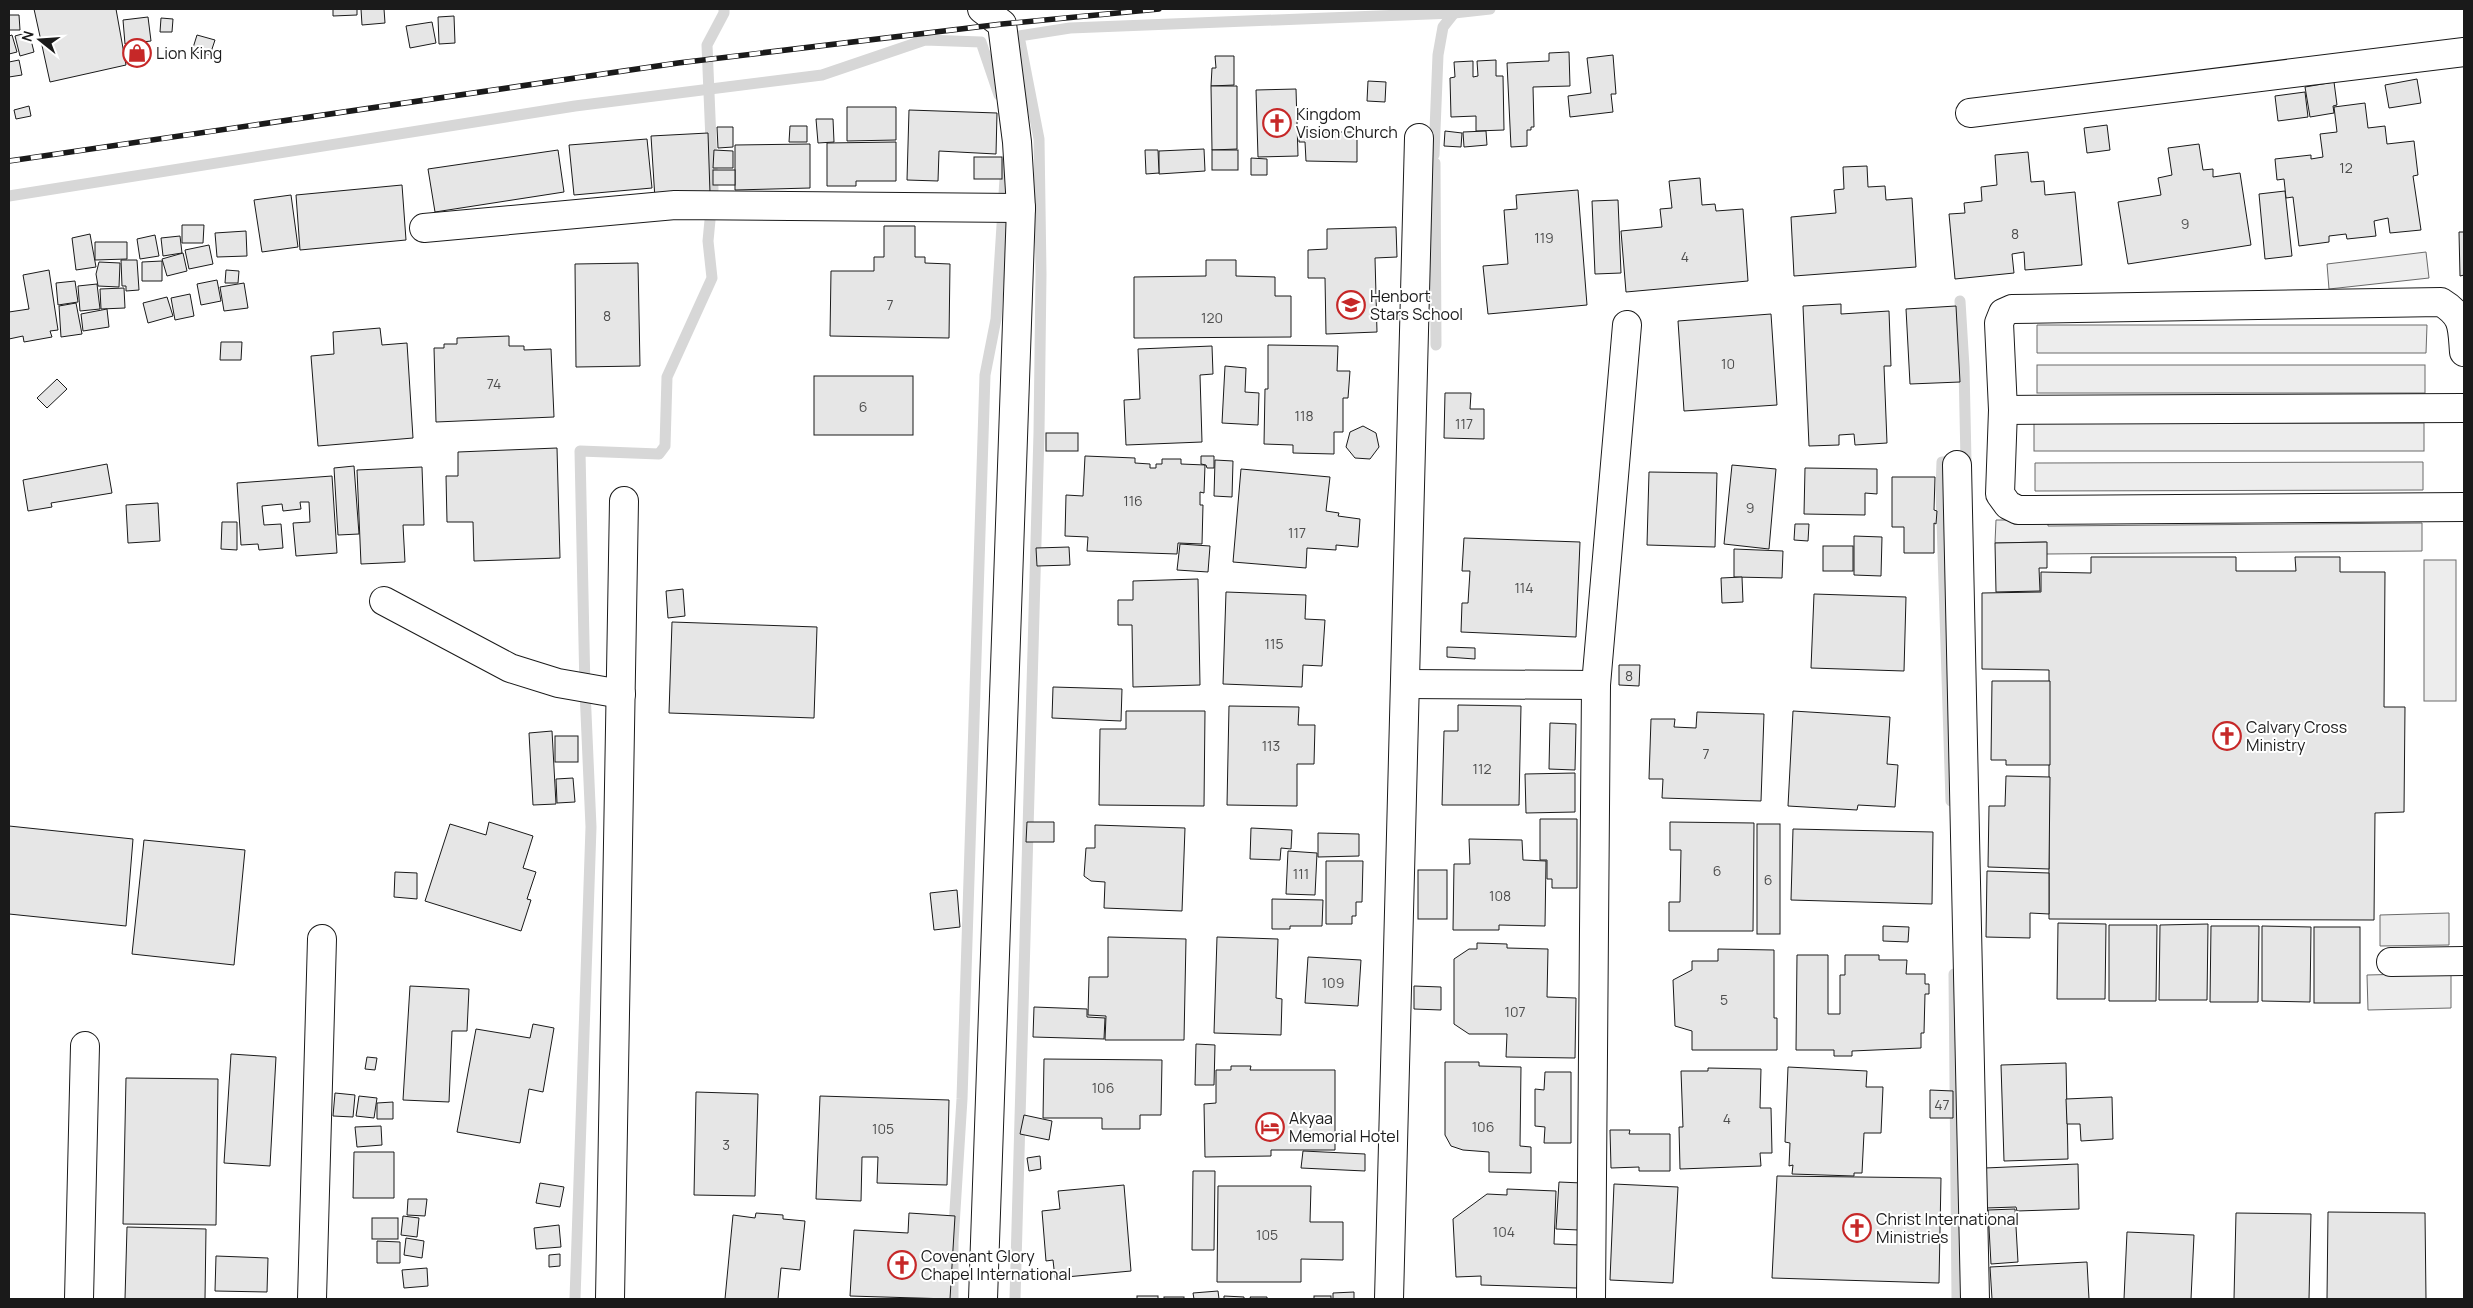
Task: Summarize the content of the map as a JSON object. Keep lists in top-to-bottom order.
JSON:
{
  "places": {
    "shop": ["Lion King"],
    "church": [
      "Kingdom Vision Church",
      "Calvary Cross Ministry",
      "Christ International Ministries",
      "Covenant Glory Chapel International"
    ],
    "school or university": ["Henbort Stars School"],
    "hotel": ["Akyaa Memorial Hotel"]
  },
  "house_numbers": [
    "12",
    "9",
    "8",
    "119",
    "4",
    "7",
    "8",
    "120",
    "10",
    "74",
    "6",
    "118",
    "117",
    "116",
    "9",
    "117",
    "114",
    "115",
    "8",
    "113",
    "7",
    "112",
    "6",
    "111",
    "6",
    "108",
    "109",
    "5",
    "107",
    "106",
    "47",
    "4",
    "106",
    "105",
    "3",
    "104",
    "105"
  ],
  "north": "left"
}
